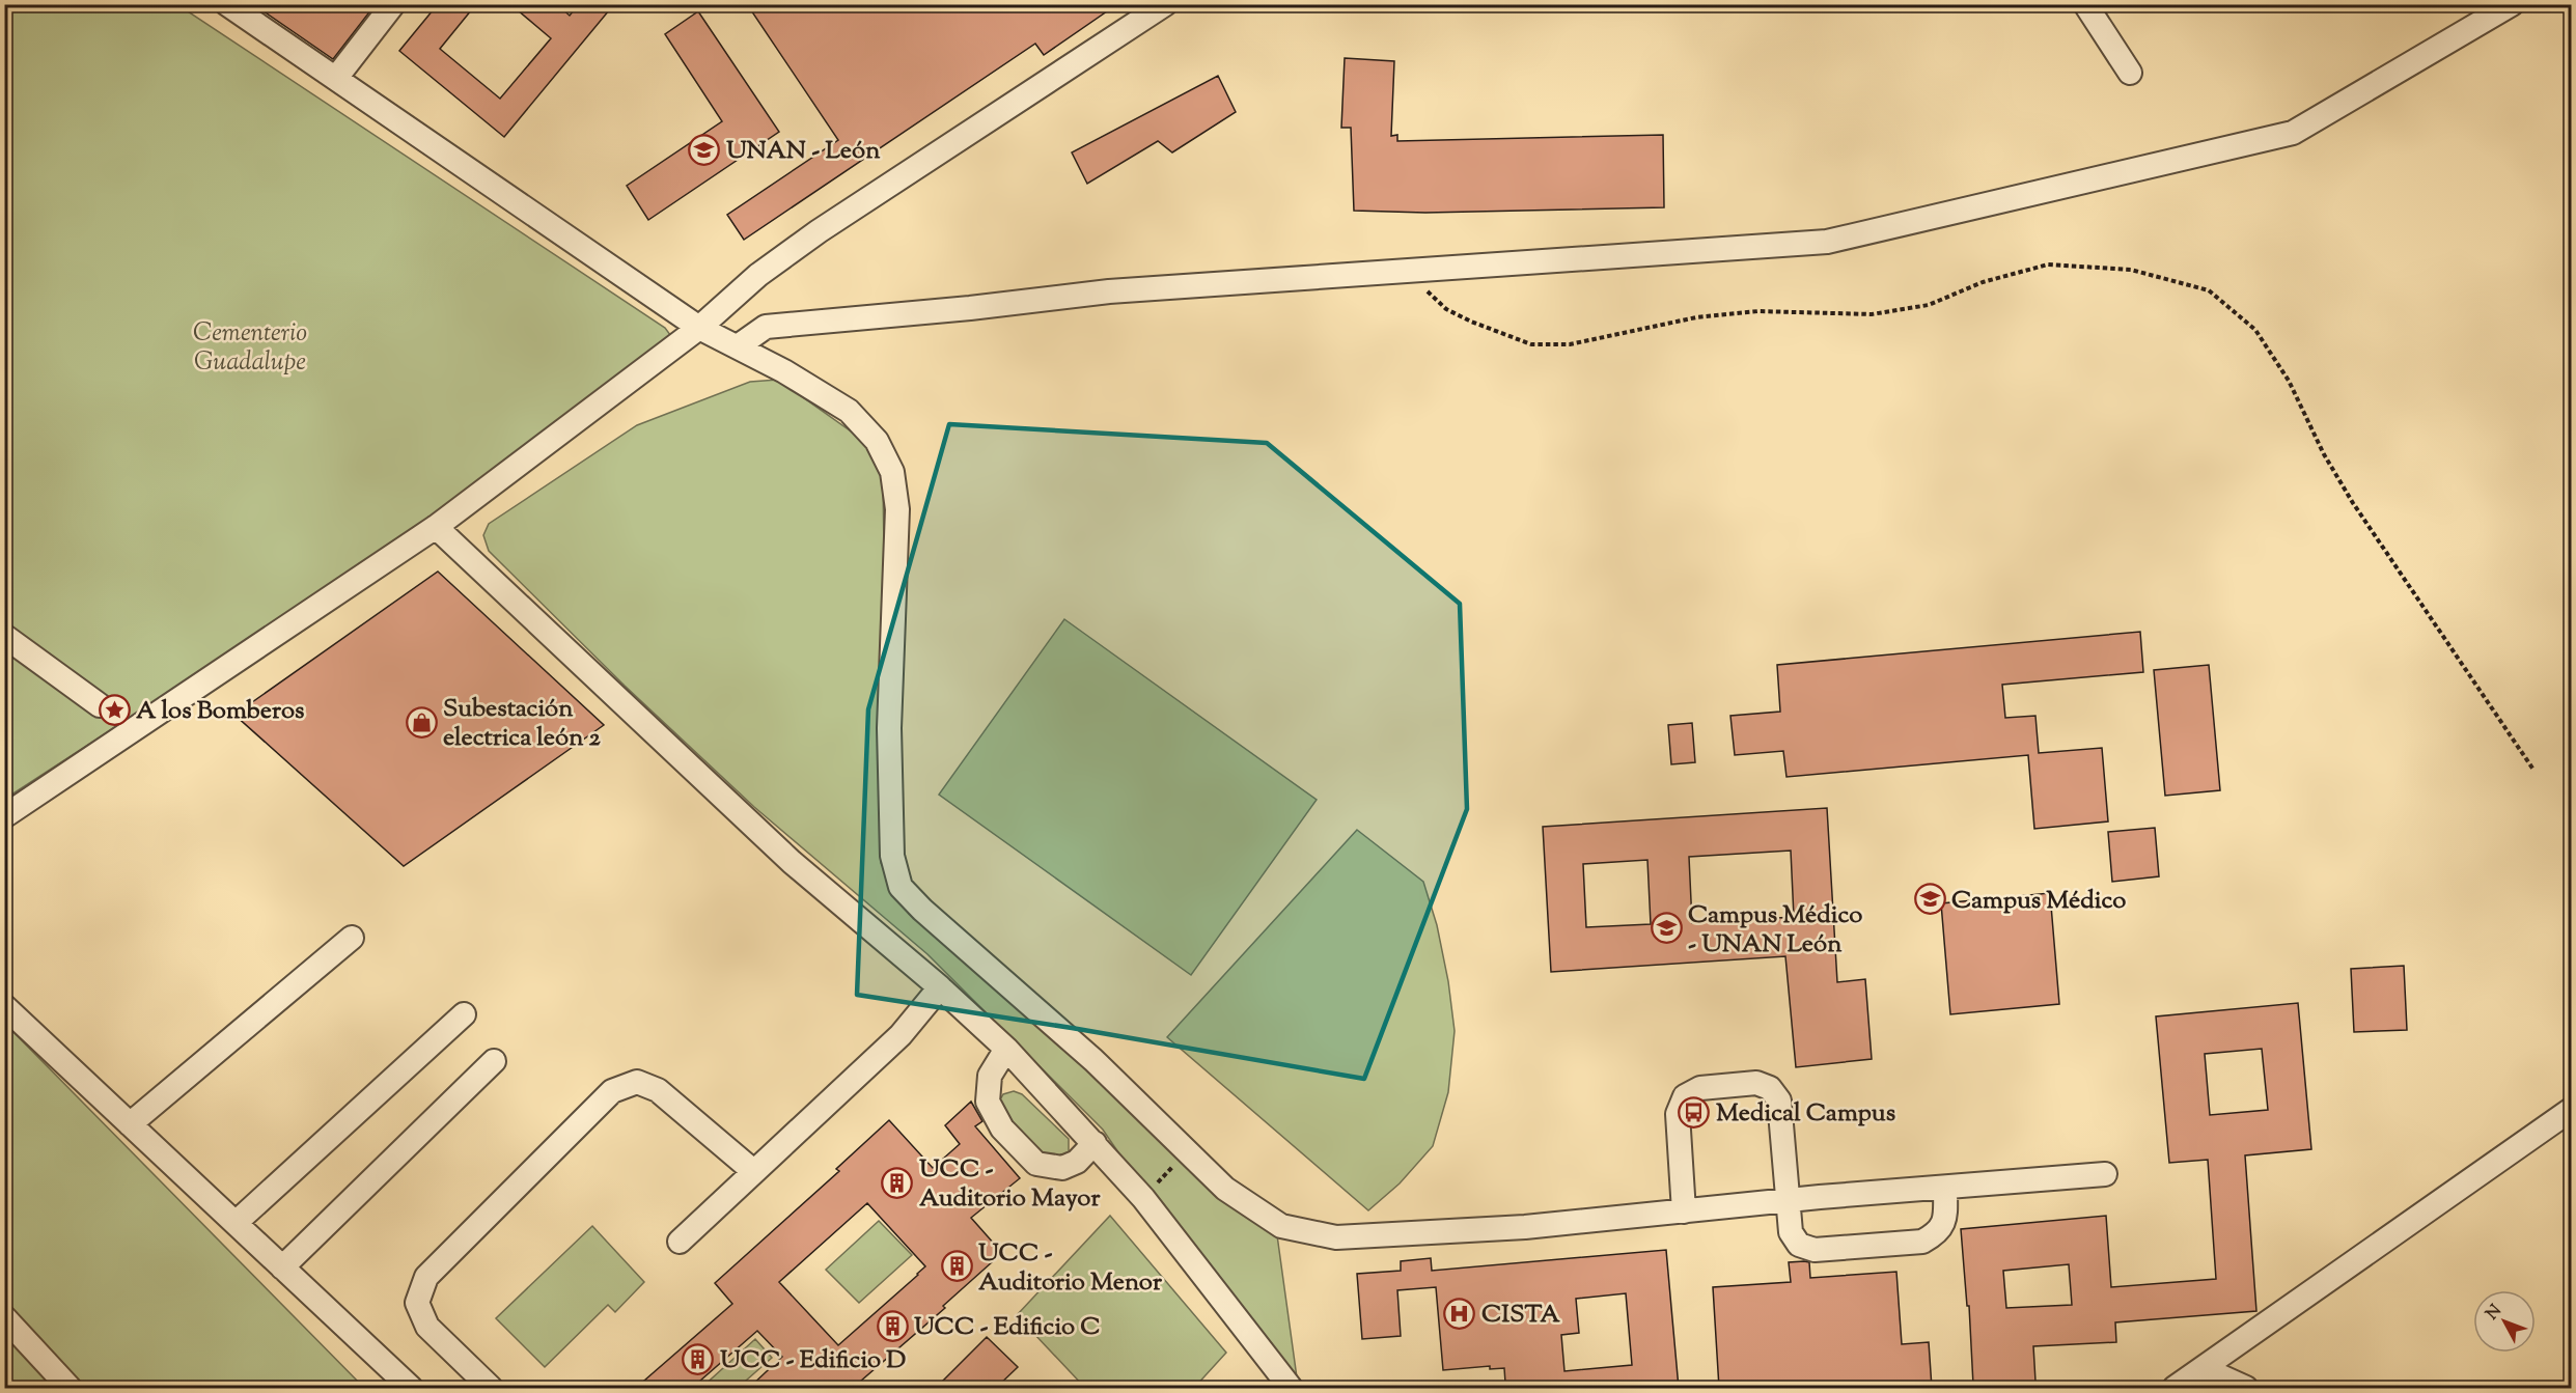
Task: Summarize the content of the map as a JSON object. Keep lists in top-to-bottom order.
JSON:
{
  "parks": ["Cementerio Guadalupe"],
  "places": {
    "school or university": ["UNAN - León", "Campus Médico", "Campus Médico - UNAN León"],
    "place": ["A los Bomberos"],
    "shop": ["Subestación electrica león 2"],
    "bus stop": ["Medical Campus"],
    "building": [
      "UCC - Auditorio Mayor",
      "UCC - Auditorio Menor",
      "UCC - Edificio C",
      "UCC - Edificio D"
    ],
    "hospital": ["CISTA"]
  },
  "north": "top left"
}
